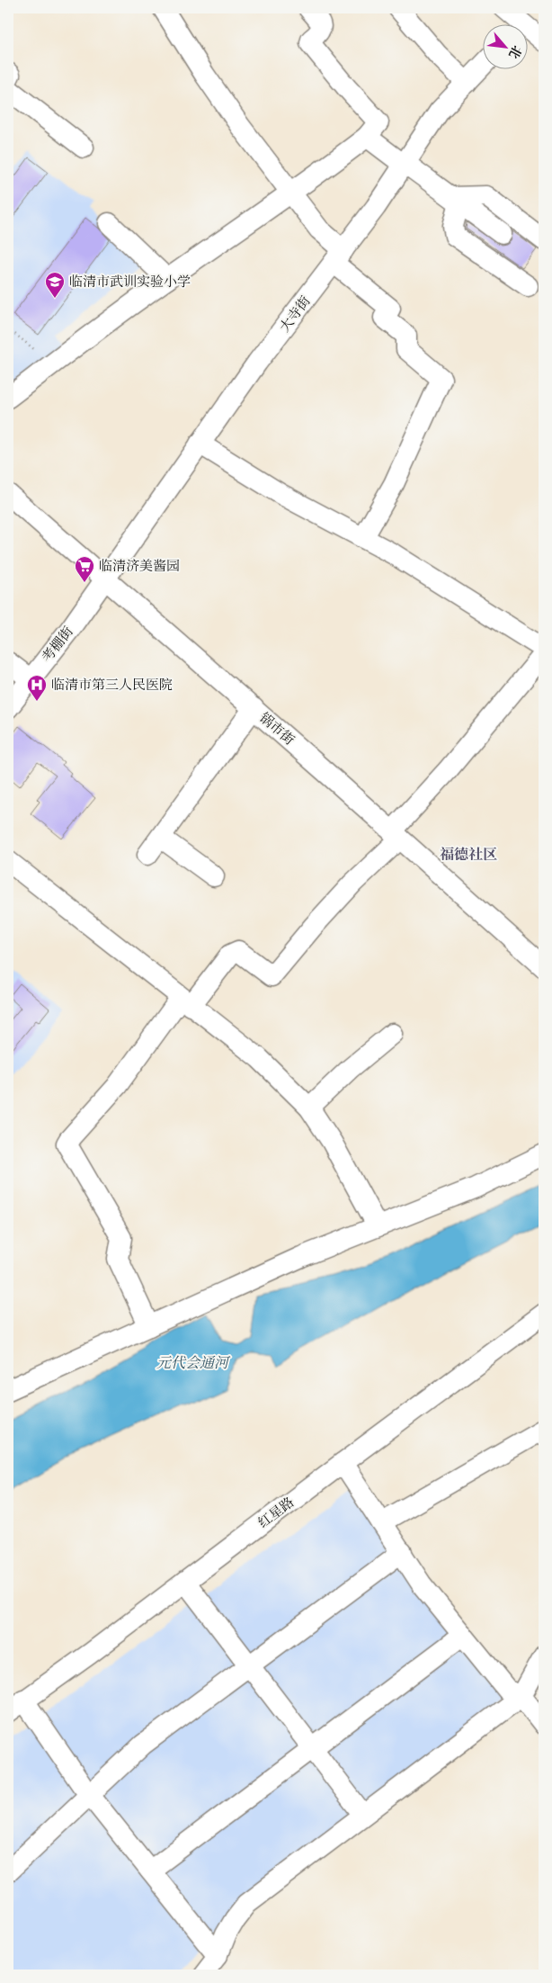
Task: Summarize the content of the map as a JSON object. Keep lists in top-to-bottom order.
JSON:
{
  "streets": {
    "street": [
      "大寺街",
      "考棚街",
      "锅市街",
      "红星路"
    ]
  },
  "crossings": [
    ["大寺街", "考棚街"],
    ["大寺街", "锅市街"],
    ["考棚街", "锅市街"]
  ],
  "districts": ["福德社区"],
  "water": ["元代会通河"],
  "places": {
    "school or university": ["临清市武训实验小学"],
    "supermarket": ["临清济美酱园"],
    "hospital": ["临清市第三人民医院"]
  },
  "north": "bottom right"
}
